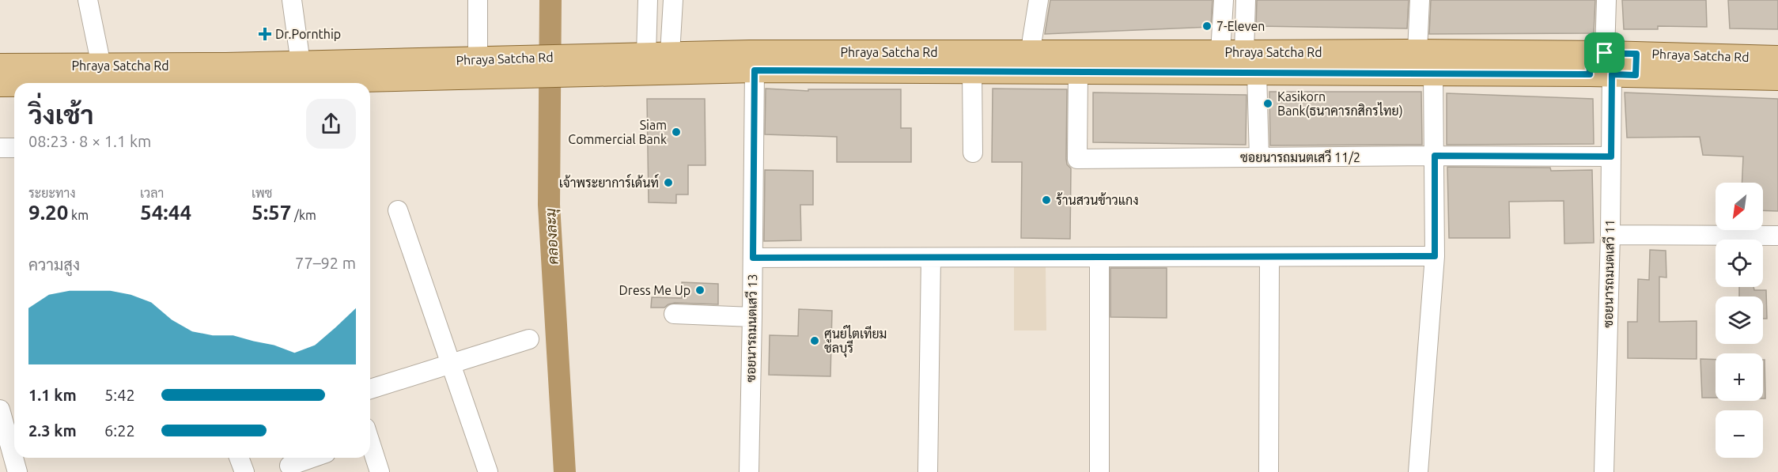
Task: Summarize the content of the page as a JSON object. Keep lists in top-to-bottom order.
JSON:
{
  "streets": {
    "main road": ["Phraya Satcha Rd"],
    "street": ["ซอยนารถมนตเสวี 11/2", "ซอยนารถมนตเสวี 11", "ซอยนารถมนตเสวี 13"]
  },
  "crossings": [
    ["Phraya Satcha Rd", "ซอยนารถมนตเสวี 11/2"],
    ["Phraya Satcha Rd", "ซอยนารถมนตเสวี 11"],
    ["Phraya Satcha Rd", "ซอยนารถมนตเสวี 13"],
    ["ซอยนารถมนตเสวี 11/2", "ซอยนารถมนตเสวี 11"]
  ],
  "water": ["คลองละมุ"],
  "places": {
    "other": [
      "7-Eleven",
      "Kasikorn Bank(ธนาคารกสิกรไทย)",
      "Siam Commercial Bank",
      "เจ้าพระยาการ์เด้นท์",
      "ร้านสวนข้าวแกง",
      "Dress Me Up",
      "ศูนย์ไตเทียม ชลบุรี"
    ],
    "health": ["Dr.Pornthip"]
  },
  "north": "bottom left",
  "page": {
    "heading": ["วิ่งเช้า", "08:23 · 8 × 1.1 km"],
    "stats": [
      ["ระยะทาง", "9.20 km"],
      ["เวลา", "54:44"],
      ["เพซ", "5:57 /km"]
    ],
    "map_buttons": ["+", "−"],
    "chart": ["ความสูง", "77–92 m"],
    "list": [
      {
        "name": "1.1 km",
        "note": "5:42"
      },
      {
        "name": "2.3 km",
        "note": "6:22"
      }
    ]
  }
}
